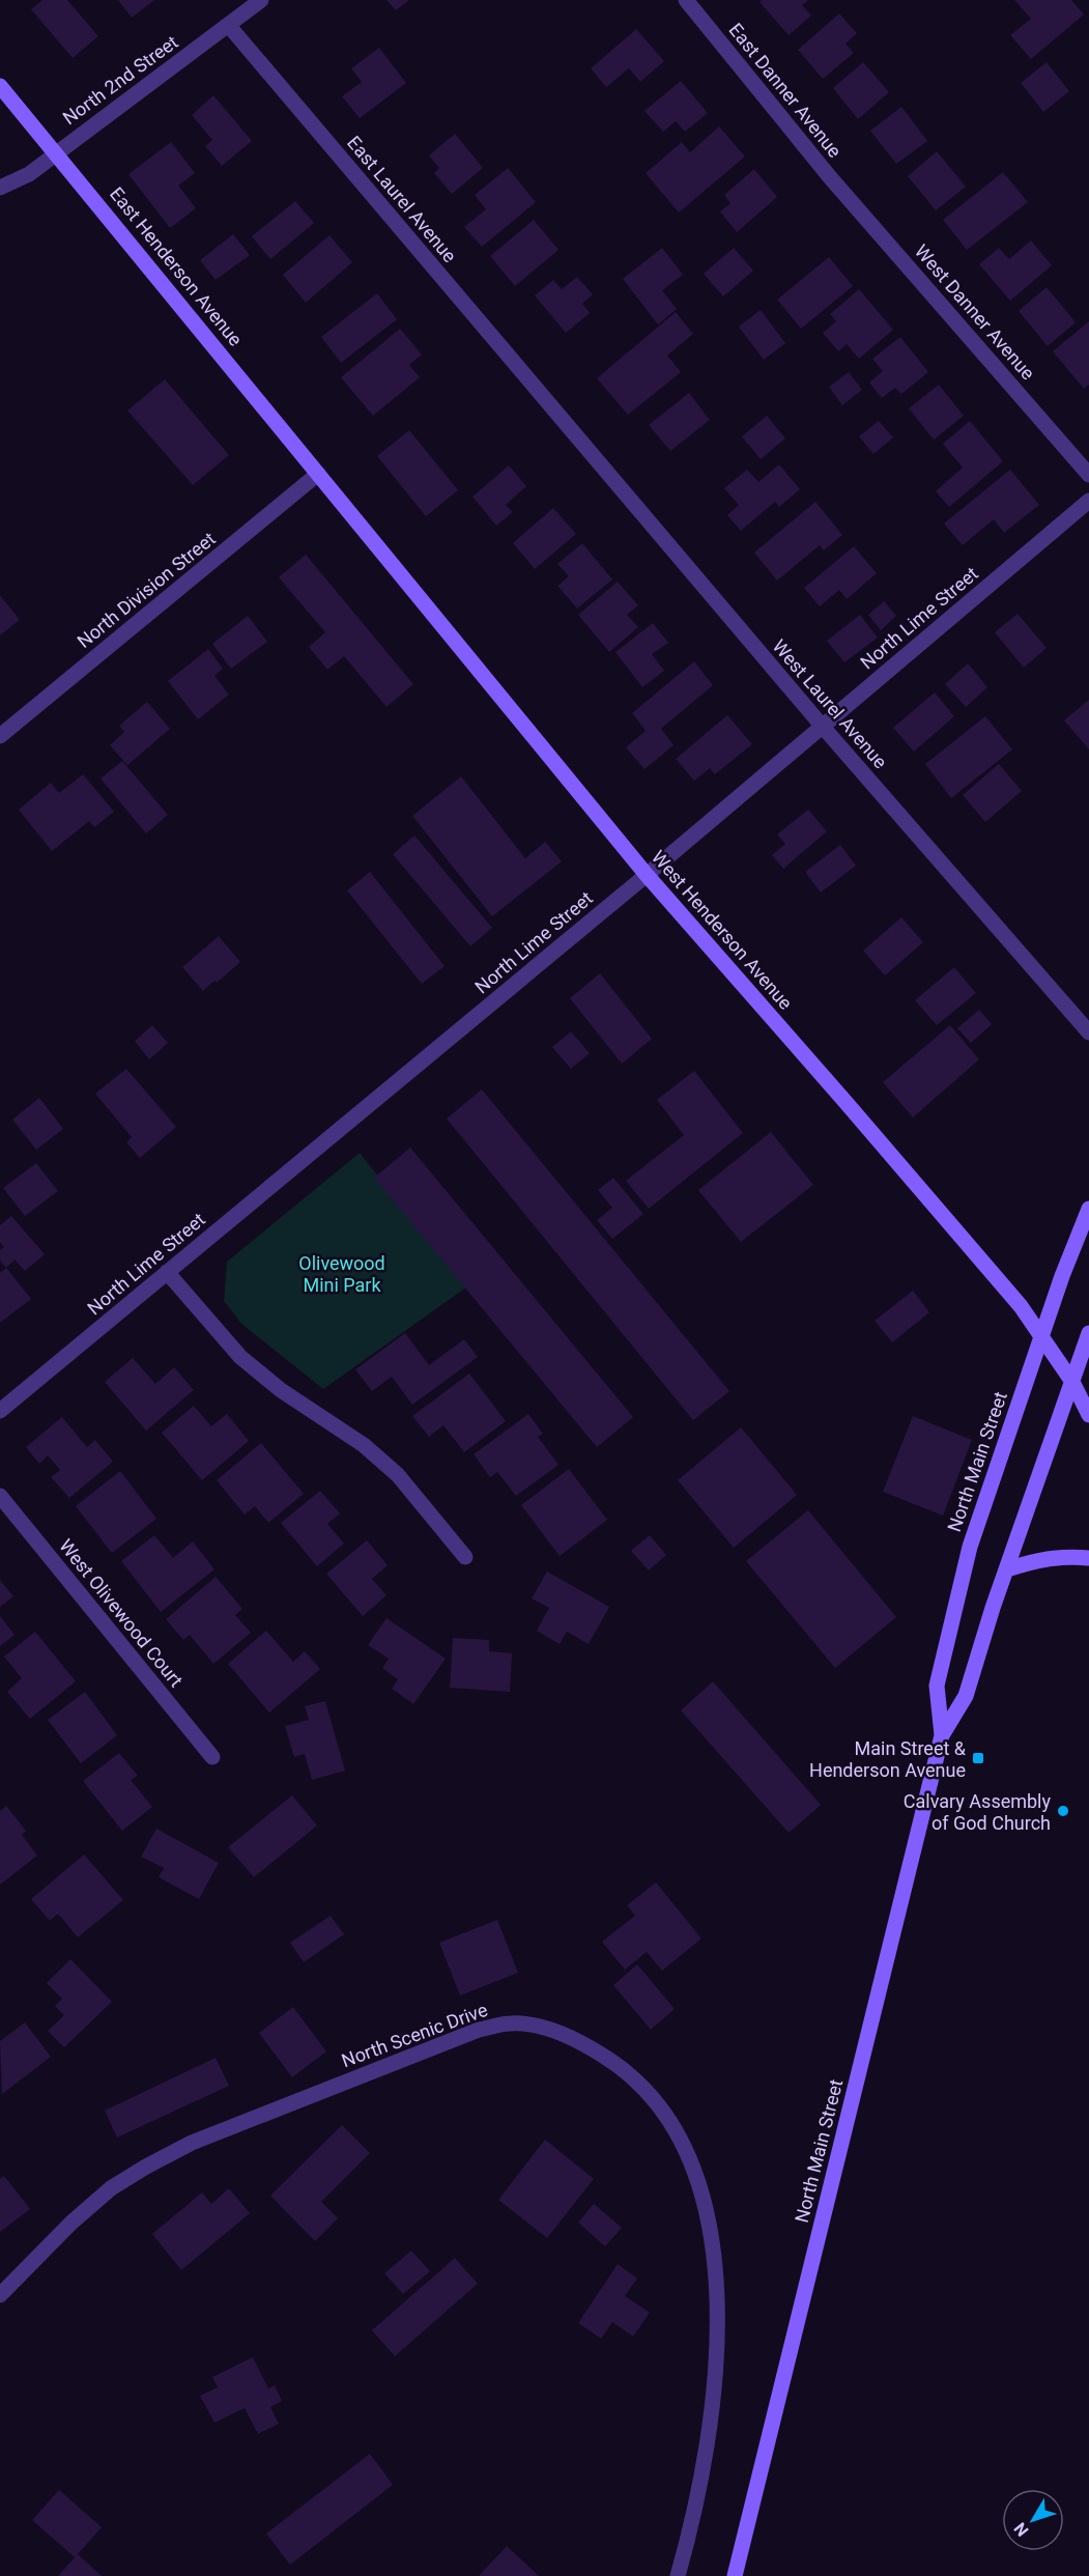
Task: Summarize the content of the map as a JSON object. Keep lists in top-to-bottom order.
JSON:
{
  "streets": {
    "main road": ["East Henderson Avenue", "West Henderson Avenue", "North Main Street"],
    "street": [
      "North 2nd Street",
      "East Danner Avenue",
      "East Laurel Avenue",
      "West Danner Avenue",
      "North Division Street",
      "North Lime Street",
      "West Laurel Avenue",
      "West Olivewood Court",
      "North Scenic Drive"
    ]
  },
  "crossings": [
    ["North 2nd Street", "East Laurel Avenue"],
    ["North 2nd Street", "East Henderson Avenue"],
    ["East Danner Avenue", "West Danner Avenue"],
    ["East Laurel Avenue", "West Laurel Avenue"],
    ["East Henderson Avenue", "North Division Street"],
    ["East Henderson Avenue", "West Henderson Avenue"],
    ["North Division Street", "West Henderson Avenue"],
    ["North Lime Street", "West Laurel Avenue"],
    ["North Lime Street", "West Henderson Avenue"],
    ["West Henderson Avenue", "North Main Street"]
  ],
  "parks": ["Olivewood Mini Park"],
  "places": {
    "transit": ["Main Street & Henderson Avenue"],
    "other": ["Calvary Assembly of God Church"]
  },
  "north": "bottom left"
}
